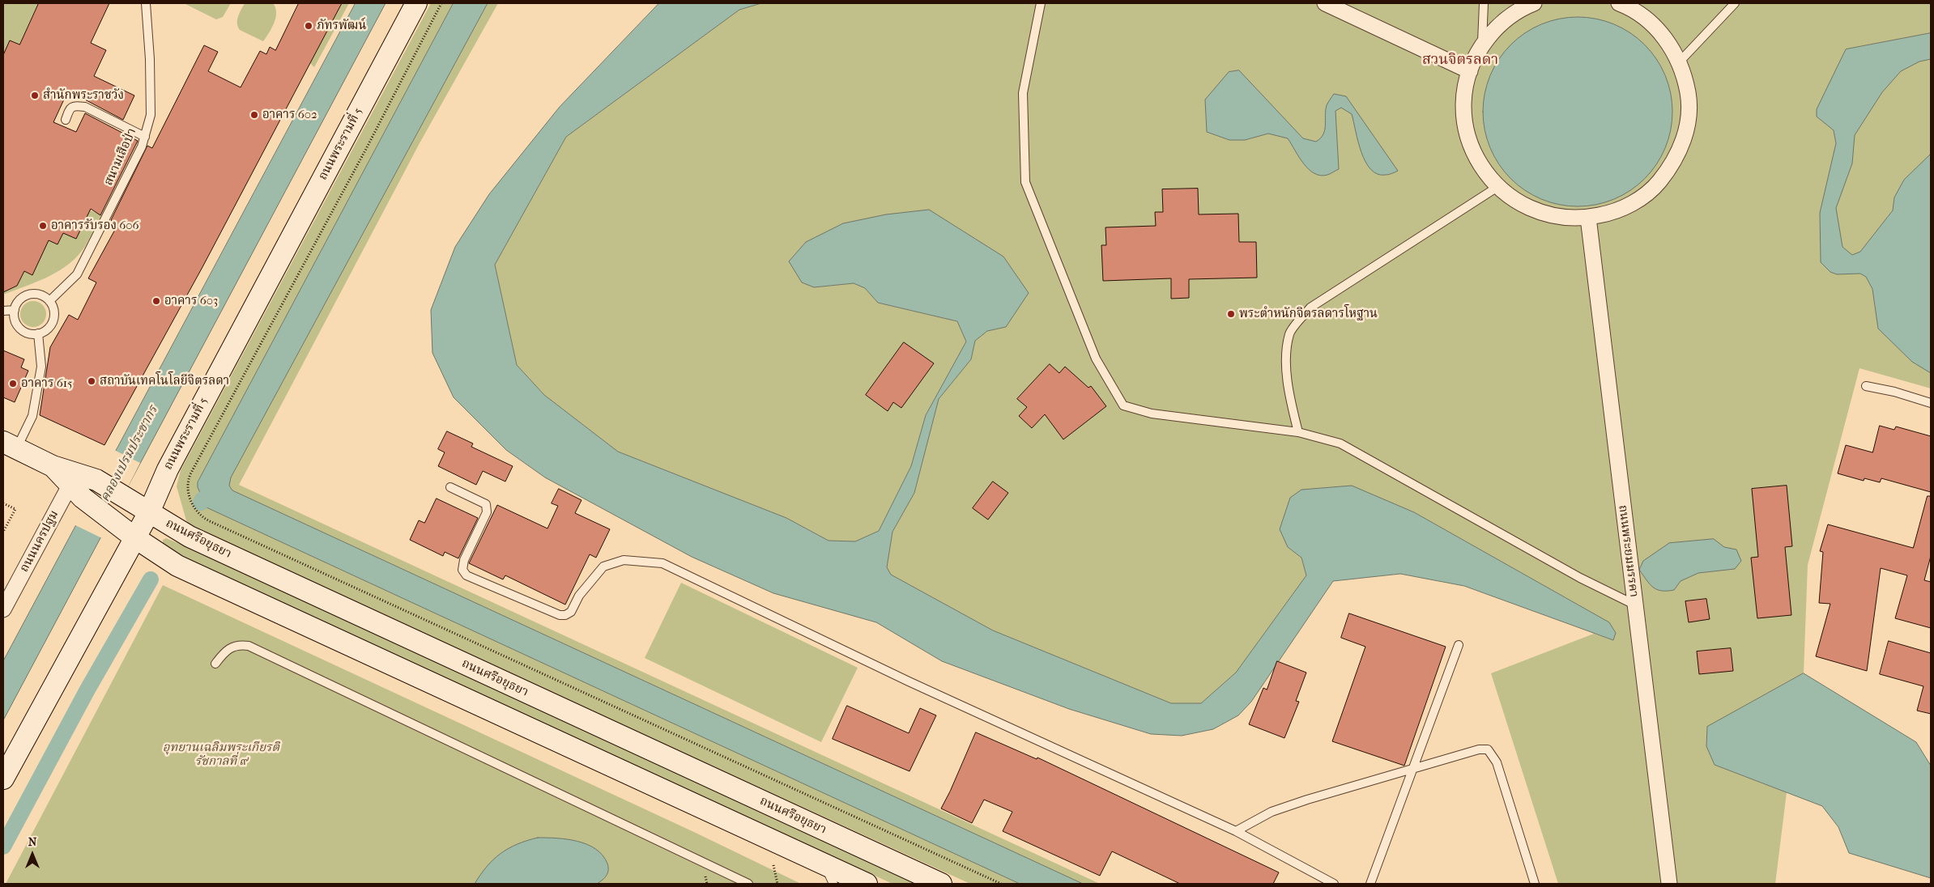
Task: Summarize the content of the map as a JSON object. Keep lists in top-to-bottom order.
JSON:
{
  "streets": {
    "main road": ["ถนนพระรามที่ 5", "ถนนศรีอยุธยา"],
    "street": ["ถนนนครปฐม", "ถนนพระยมมรรคา"],
    "lane": ["สนามเสือป่า"]
  },
  "crossings": [
    ["ถนนพระรามที่ 5", "ถนนศรีอยุธยา"],
    ["ถนนศรีอยุธยา", "ถนนนครปฐม"]
  ],
  "districts": ["สวนจิตรลดา"],
  "water": ["คลองเปรมประชากร"],
  "parks": ["อุทยานเฉลิมพระเกียรติ รัชกาลที่ ๙"],
  "places": [
    "ภัทรพัฒน์",
    "สำนักพระราชวัง",
    "อาคาร 602",
    "อาคารรับรอง 606",
    "อาคาร 603",
    "พระตำหนักจิตรลดารโหฐาน",
    "สถาบันเทคโนโลยีจิตรลดา",
    "อาคาร 615"
  ],
  "north": "top"
}
